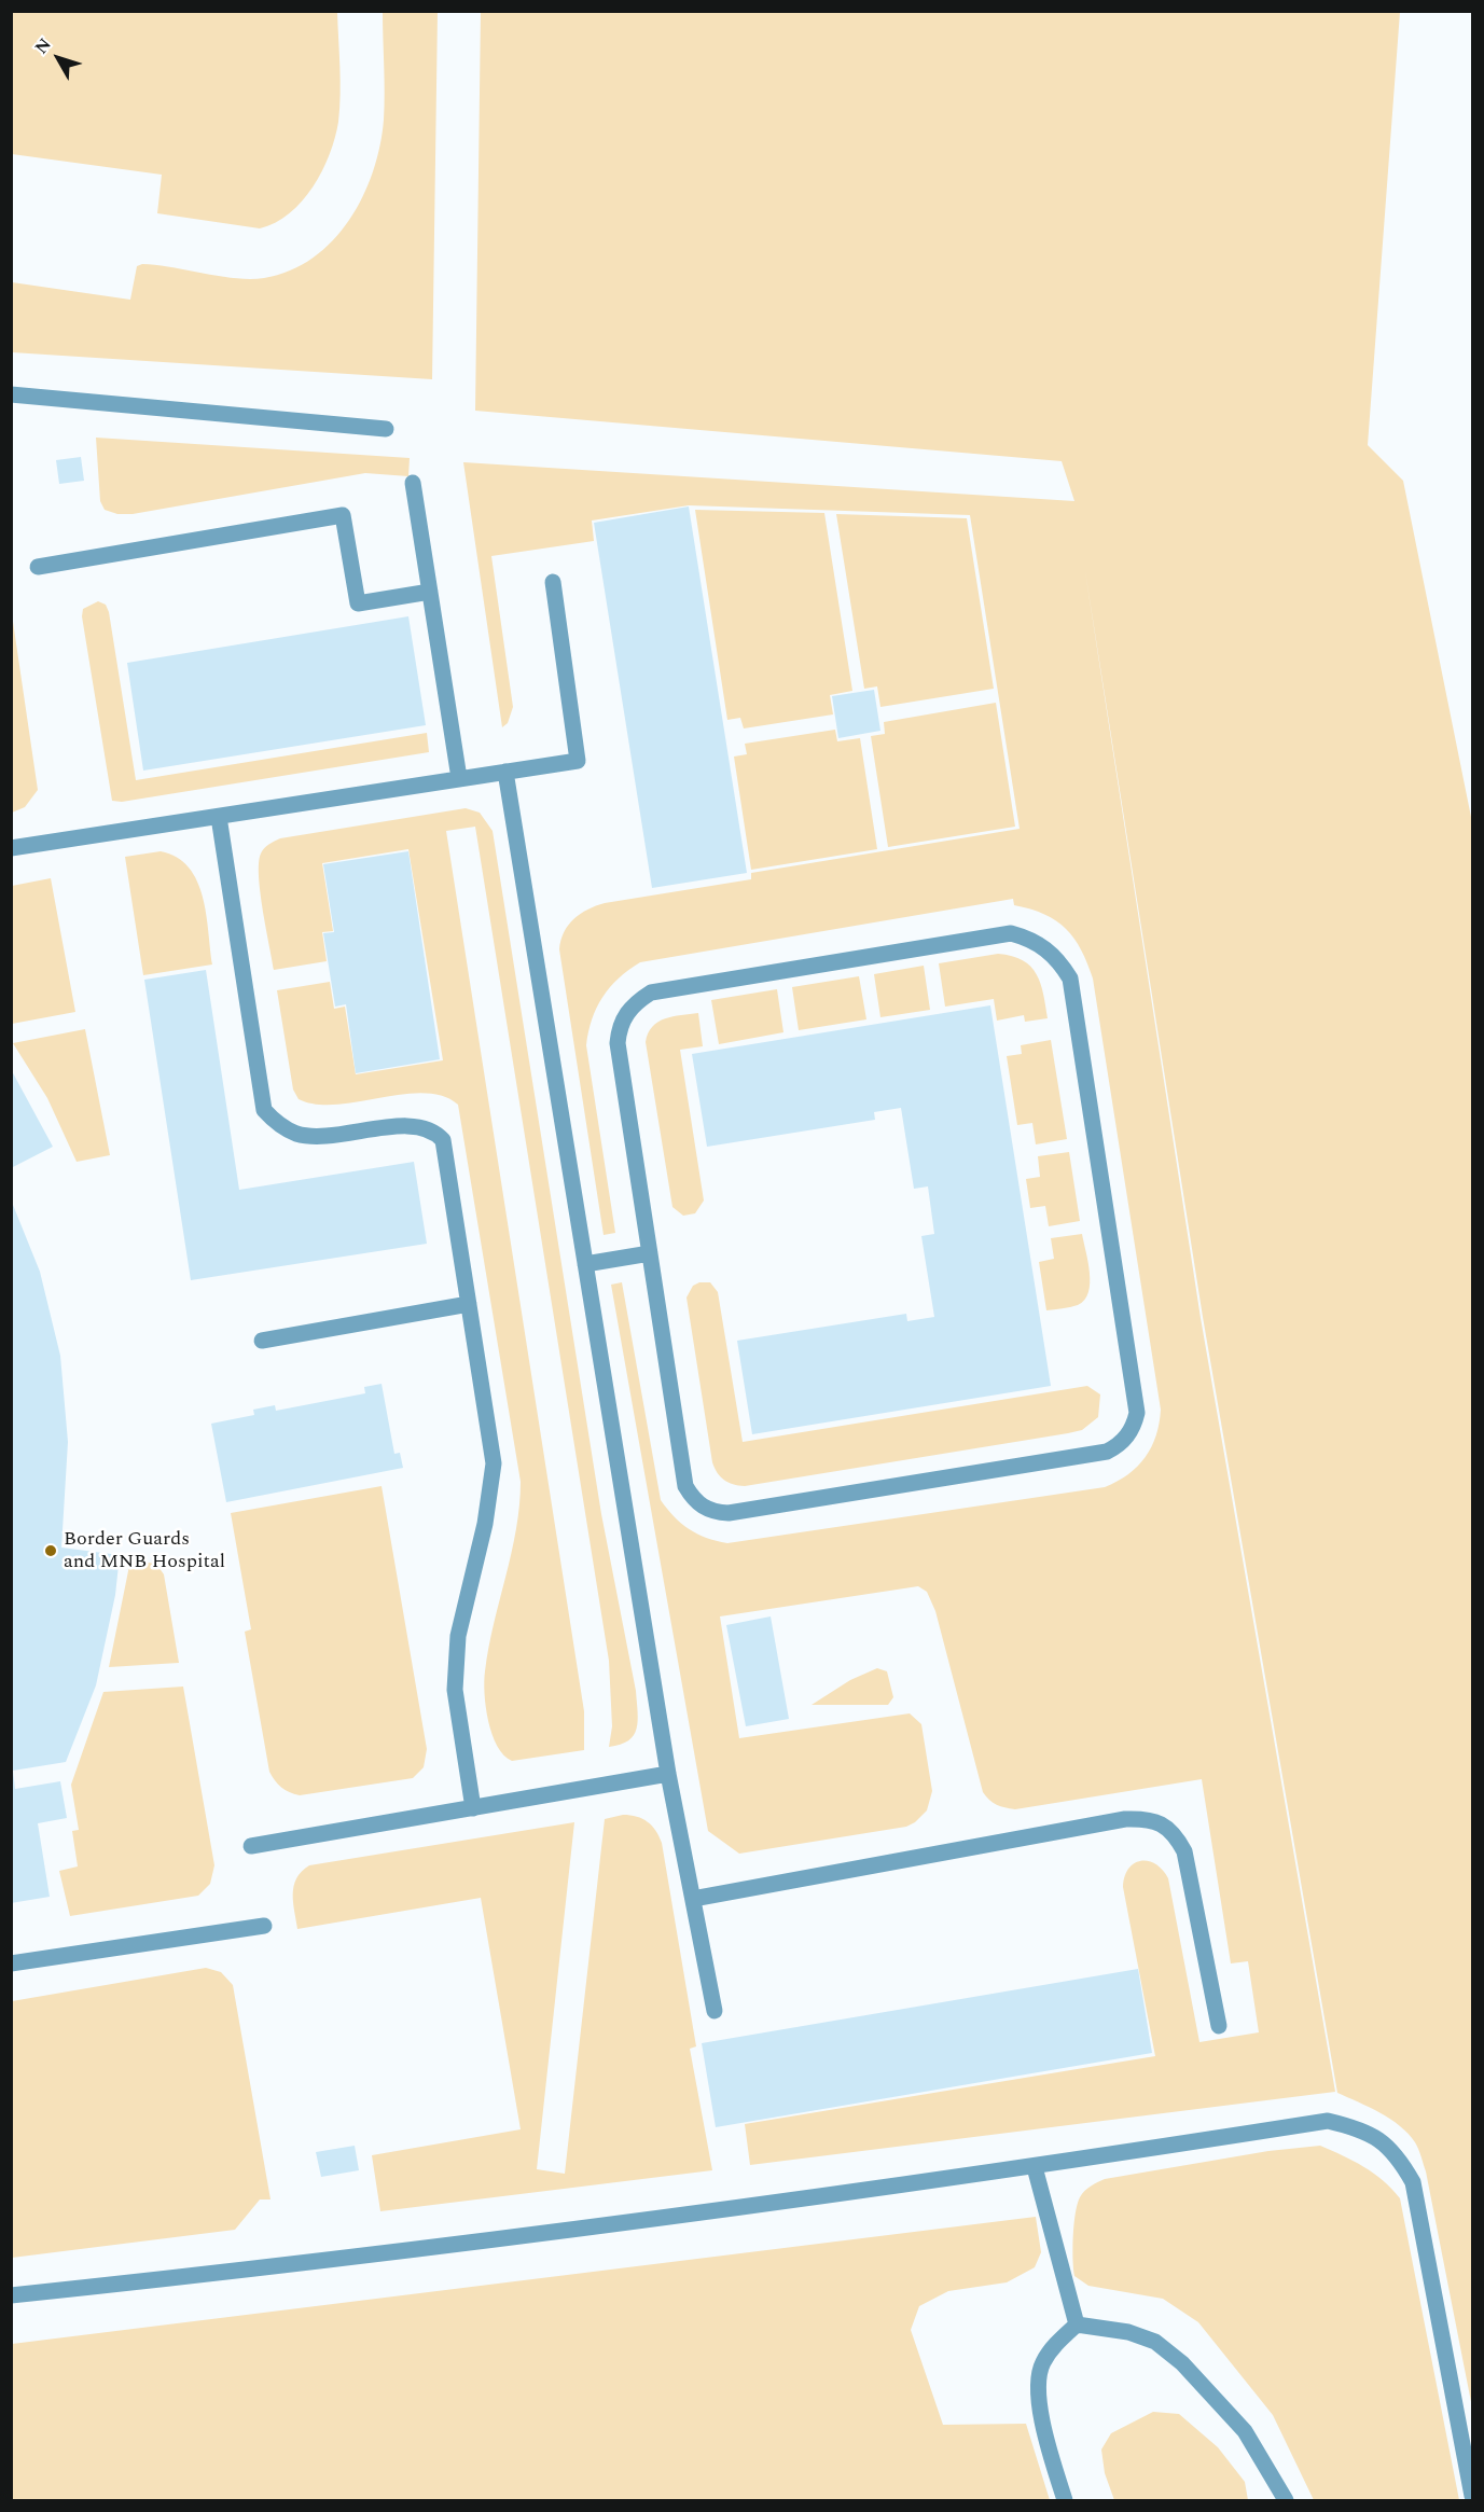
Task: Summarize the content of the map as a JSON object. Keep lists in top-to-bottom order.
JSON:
{
  "places": ["Border Guards and MNB Hospital"],
  "north": "top left"
}
